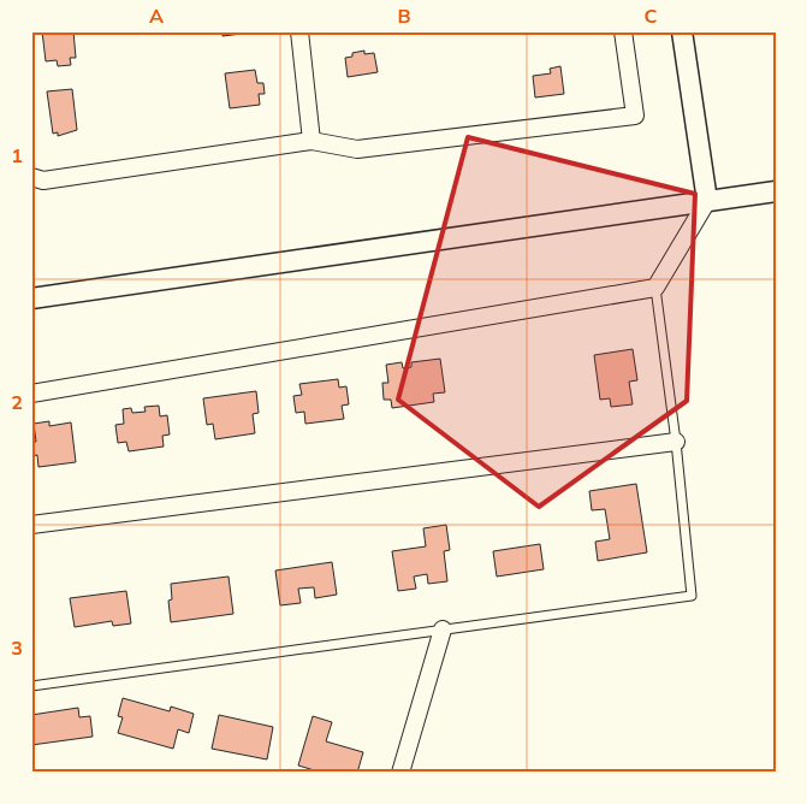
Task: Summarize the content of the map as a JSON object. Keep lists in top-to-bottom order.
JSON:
{
  "grid": {
    "columns": ["A", "B", "C"],
    "rows": ["1", "2", "3"]
  }
}
